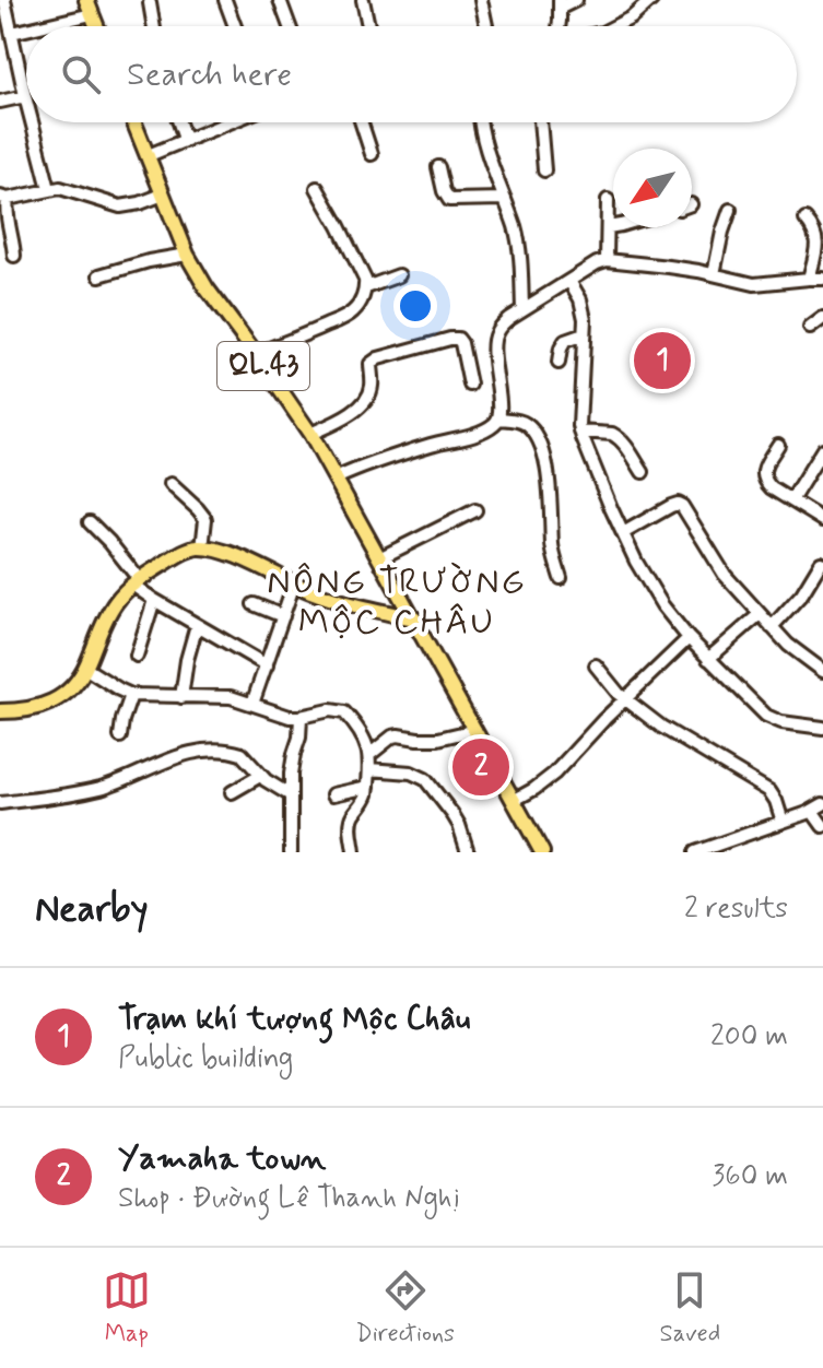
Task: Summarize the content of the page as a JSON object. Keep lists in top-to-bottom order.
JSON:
{
  "streets": {
    "main road": ["QL.43"]
  },
  "districts": ["NÔNG TRƯỜNG MỘC CHÂU"],
  "north": "bottom left",
  "page": {
    "search": "Search here",
    "pins": ["1", "2"],
    "heading": ["Nearby", "2 results"],
    "list": [
      {
        "mark": "1",
        "name": "Trạm khí tượng Mộc Châu",
        "note": "Public building",
        "value": "200 m"
      },
      {
        "mark": "2",
        "name": "Yamaha town",
        "note": "Shop · Đường Lê Thanh Nghị",
        "value": "360 m"
      }
    ],
    "nav": ["Map", "Directions", "Saved"]
  }
}
